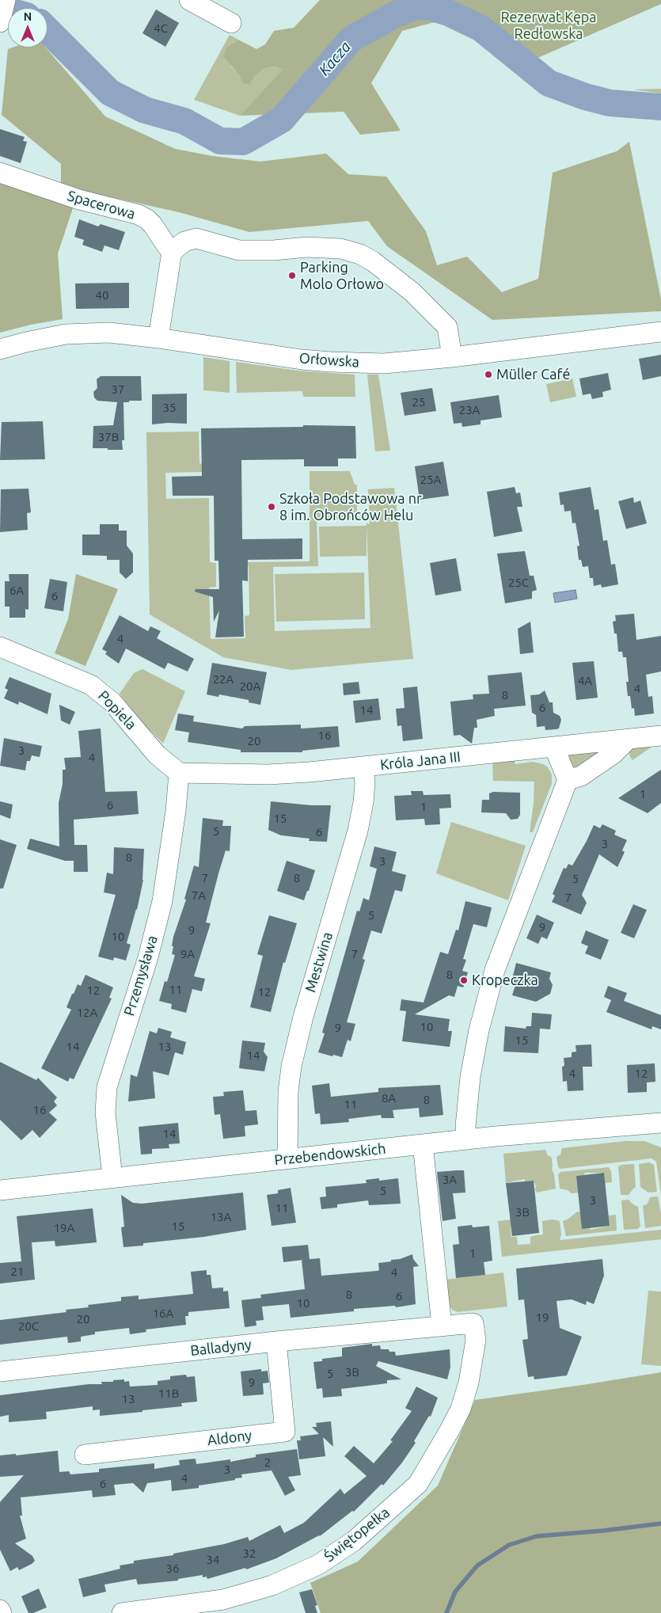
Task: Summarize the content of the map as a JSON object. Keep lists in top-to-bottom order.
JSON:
{
  "streets": {
    "street": [
      "Spacerowa",
      "Orłowska",
      "Popiela",
      "Króla Jana III",
      "Mestwina",
      "Przemysława",
      "Przebendowskich",
      "Balladyny",
      "Aldony",
      "Świętopełka"
    ]
  },
  "crossings": [
    ["Popiela", "Króla Jana III"],
    ["Popiela", "Przemysława"],
    ["Króla Jana III", "Mestwina"],
    ["Króla Jana III", "Przemysława"],
    ["Mestwina", "Przebendowskich"],
    ["Przemysława", "Przebendowskich"],
    ["Balladyny", "Aldony"],
    ["Balladyny", "Świętopełka"]
  ],
  "water": ["Kacza"],
  "parks": ["Rezerwat Kępa Redłowska"],
  "places": [
    "Parking Molo Orłowo",
    "Müller Café",
    "Szkoła Podstawowa nr 8 im. Obrońców Helu",
    "Kropeczka"
  ],
  "house_numbers": [
    "4C",
    "40",
    "37",
    "25",
    "35",
    "23A",
    "37B",
    "25A",
    "25C",
    "6A",
    "6",
    "4",
    "22A",
    "4A",
    "20A",
    "4",
    "8",
    "6",
    "14",
    "16",
    "20",
    "3",
    "4",
    "1",
    "6",
    "1",
    "15",
    "5",
    "6",
    "3",
    "8",
    "3",
    "7",
    "8",
    "5",
    "7A",
    "7",
    "5",
    "9",
    "9",
    "10",
    "9A",
    "7",
    "8",
    "11",
    "12",
    "12",
    "12A",
    "10",
    "9",
    "15",
    "14",
    "13",
    "14",
    "4",
    "12",
    "8A",
    "8",
    "11",
    "16",
    "14",
    "3A",
    "5",
    "3",
    "11",
    "3B",
    "13A",
    "15",
    "19A",
    "1",
    "21",
    "4",
    "8",
    "6",
    "10",
    "16A",
    "19",
    "20",
    "20C",
    "3B",
    "5",
    "9",
    "11B",
    "13",
    "2",
    "3",
    "4",
    "6",
    "32",
    "34",
    "36"
  ],
  "north": "top"
}
